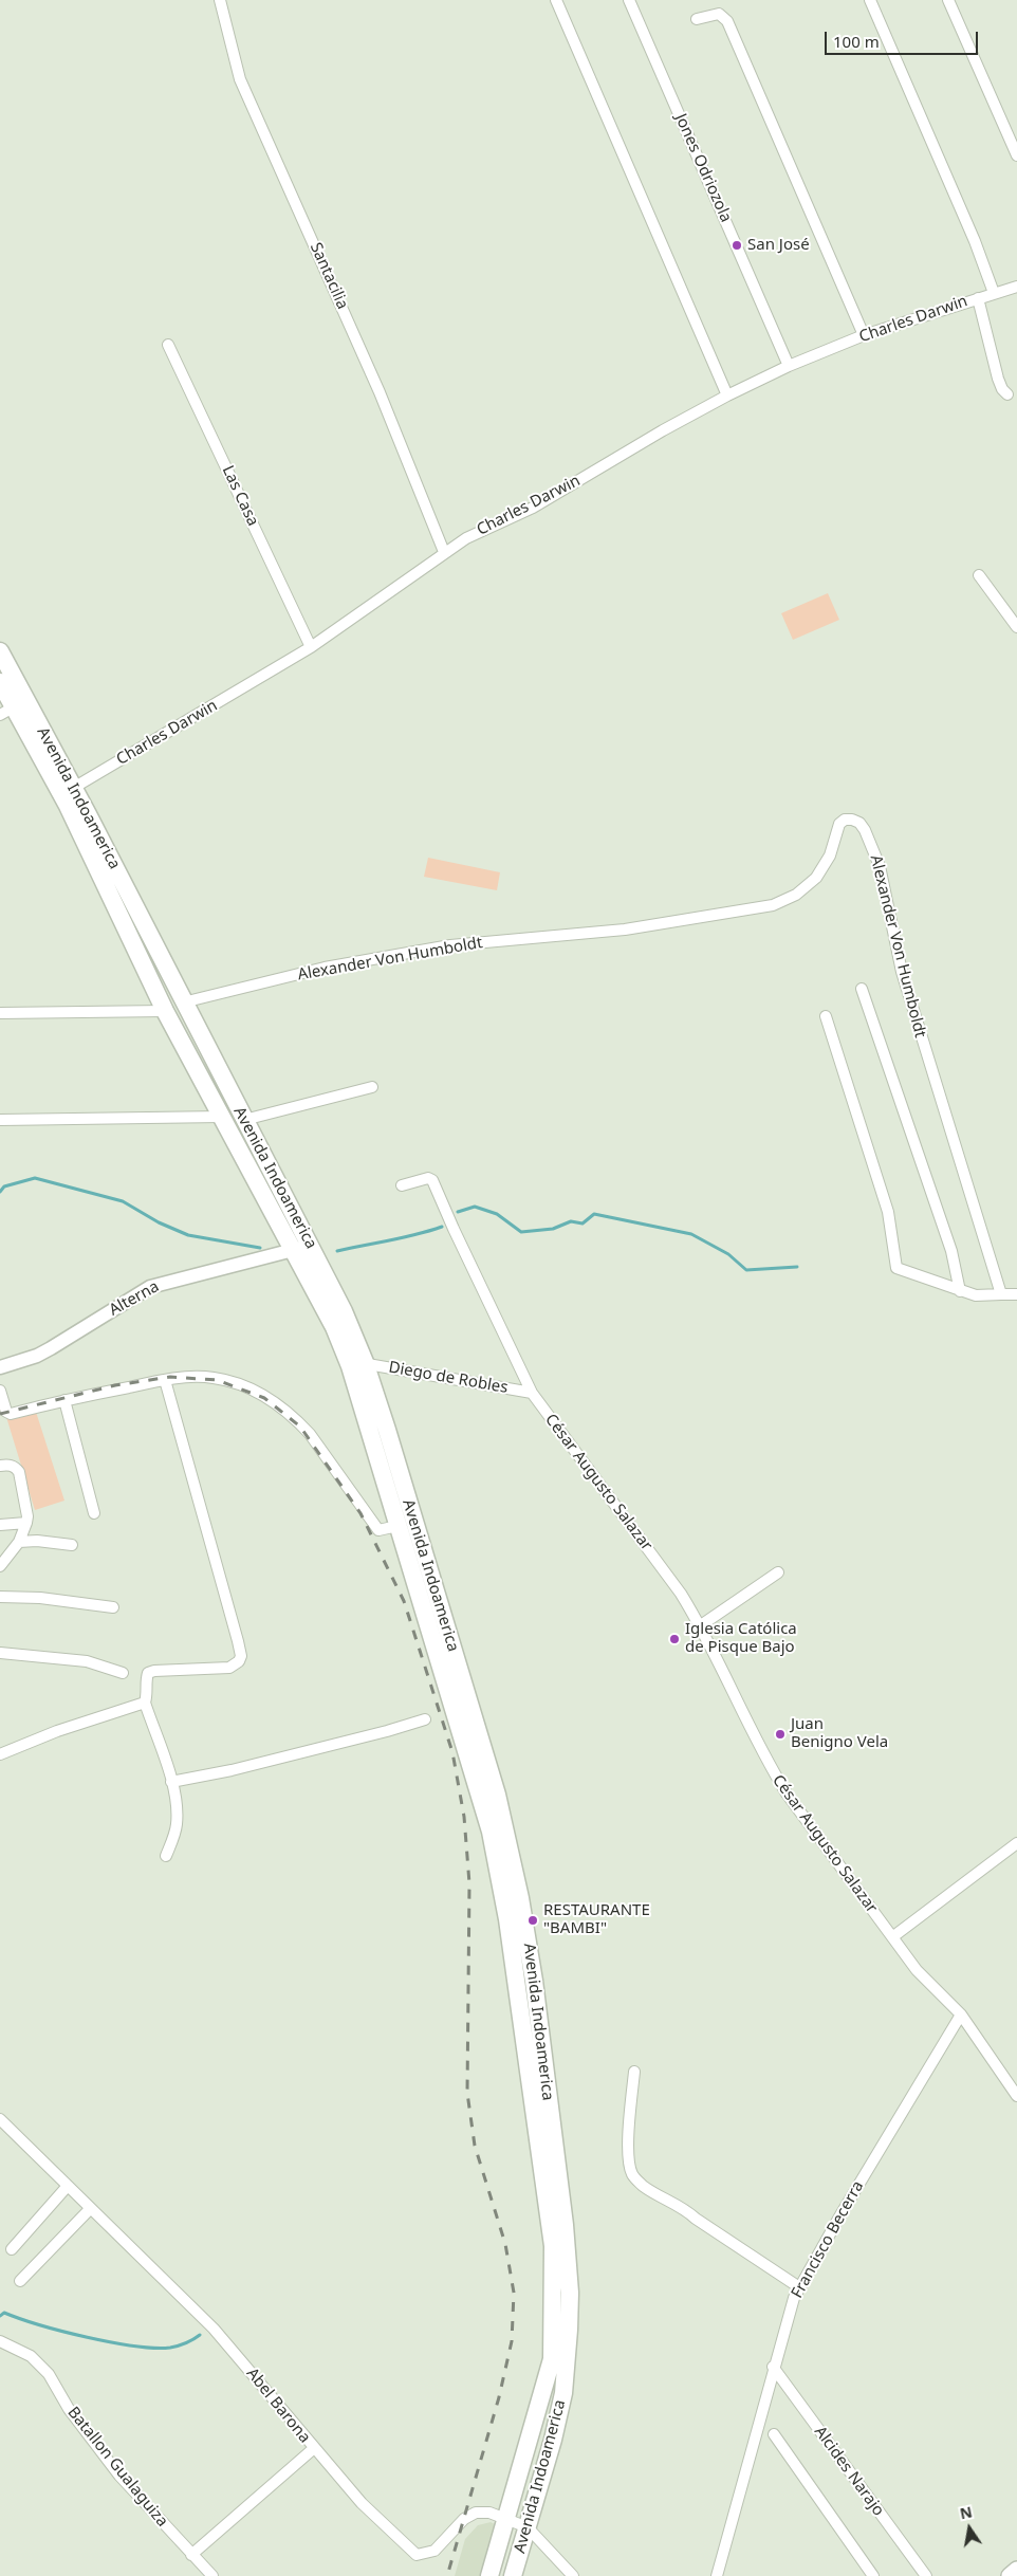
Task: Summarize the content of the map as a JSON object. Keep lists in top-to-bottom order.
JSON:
{
  "streets": {
    "main road": ["Avenida Indoamerica"],
    "street": [
      "Jones Odriozola",
      "Santacilia",
      "Charles Darwin",
      "Las Casa",
      "Alexander Von Humboldt",
      "Alterna",
      "Diego de Robles",
      "César Augusto Salazar",
      "Francisco Becerra",
      "Abel Barona",
      "Batallon Gualaguiza",
      "Alcides Narajo"
    ]
  },
  "crossings": [
    ["Jones Odriozola", "Charles Darwin"],
    ["Santacilia", "Charles Darwin"],
    ["Charles Darwin", "Las Casa"],
    ["Charles Darwin", "Avenida Indoamerica"],
    ["Avenida Indoamerica", "Alexander Von Humboldt"],
    ["Avenida Indoamerica", "Alterna"],
    ["Avenida Indoamerica", "Diego de Robles"],
    ["Avenida Indoamerica", "Abel Barona"],
    ["Diego de Robles", "César Augusto Salazar"],
    ["César Augusto Salazar", "Francisco Becerra"],
    ["Francisco Becerra", "Alcides Narajo"]
  ],
  "places": [
    "San José",
    "Iglesia Católica de Pisque Bajo",
    "Juan Benigno Vela",
    "RESTAURANTE \"BAMBI\""
  ],
  "scale_bar": "100 m",
  "north": "top"
}
